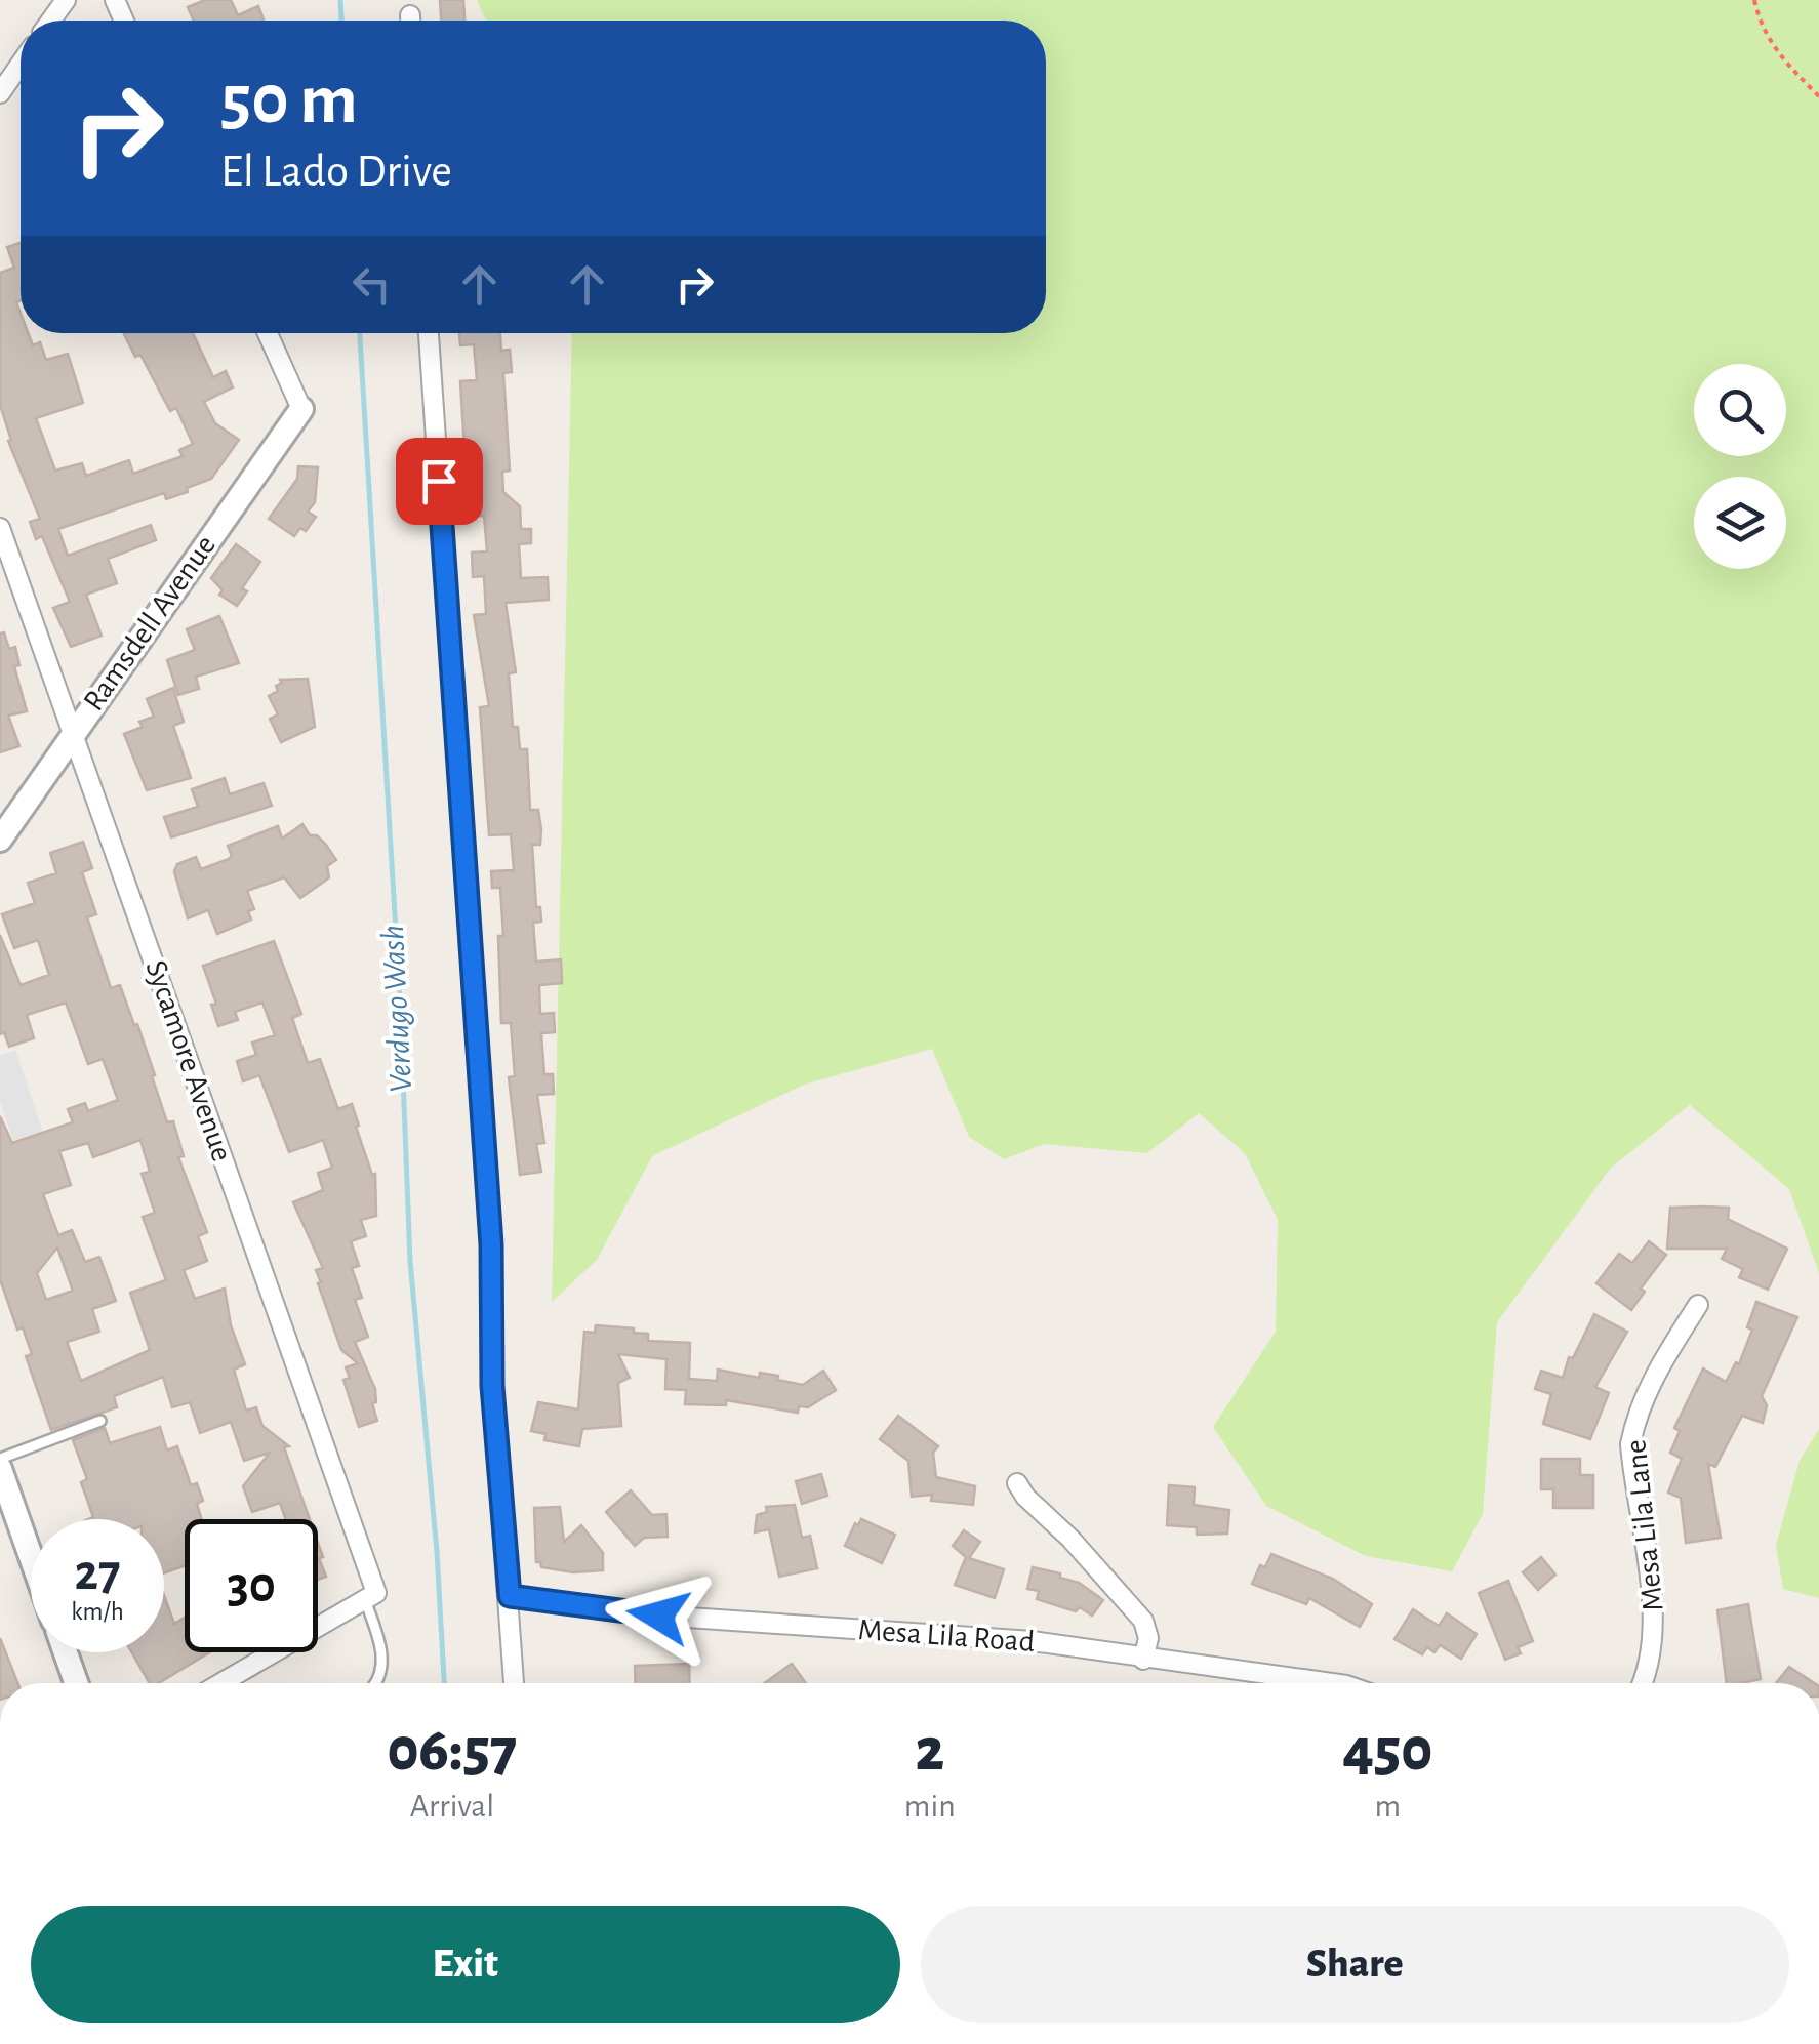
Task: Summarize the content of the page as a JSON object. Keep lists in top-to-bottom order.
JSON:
{
  "streets": {
    "street": [
      "Ramsdell Avenue",
      "Sycamore Avenue",
      "Mesa Lila Lane",
      "Mesa Lila Road"
    ]
  },
  "crossings": [
    ["Ramsdell Avenue", "Sycamore Avenue"]
  ],
  "water": ["Verdugo Wash"],
  "page": {
    "turn": ["50 m", "El Lado Drive"],
    "speed": "27 km/h",
    "limit": "30",
    "eta": [
      "06:57",
      "Arrival",
      "2",
      "min",
      "450",
      "m"
    ],
    "buttons": ["Exit", "Share"]
  }
}
